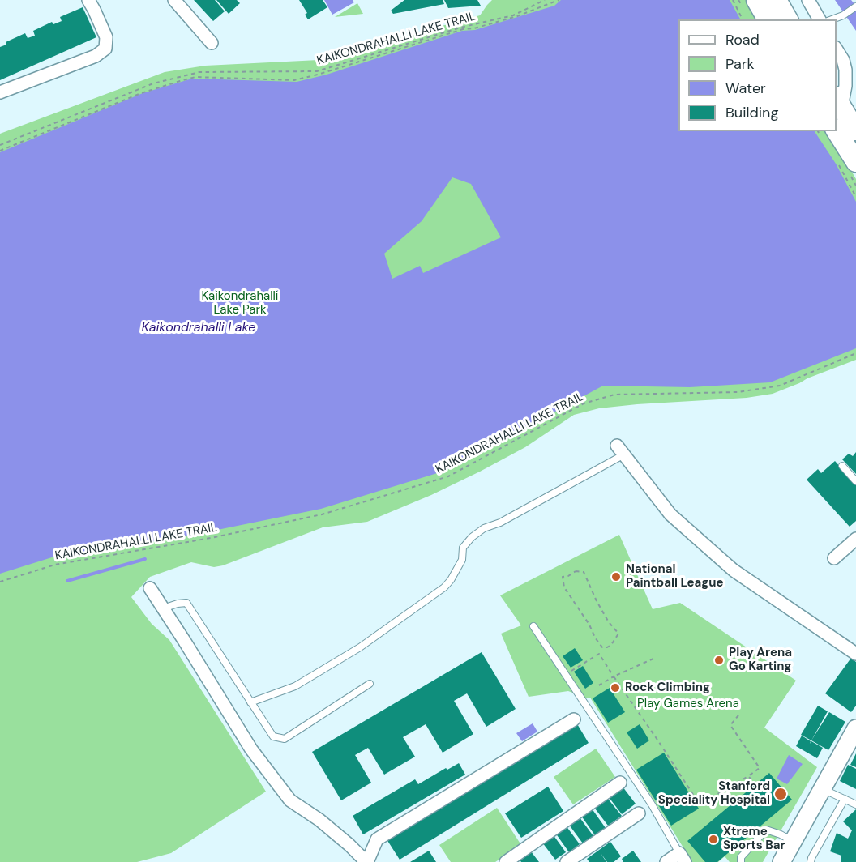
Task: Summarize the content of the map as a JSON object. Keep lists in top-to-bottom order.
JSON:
{
  "streets": {
    "path": ["KAIKONDRAHALLI LAKE TRAIL"]
  },
  "water": ["Kaikondrahalli Lake"],
  "parks": ["Kaikondrahalli Lake Park", "Play Games Arena"],
  "places": [
    "National Paintball League",
    "Play Arena Go Karting",
    "Rock Climbing",
    "Stanford Speciality Hospital",
    "Xtreme Sports Bar"
  ],
  "legend": [
    "Road",
    "Park",
    "Water",
    "Building"
  ]
}
